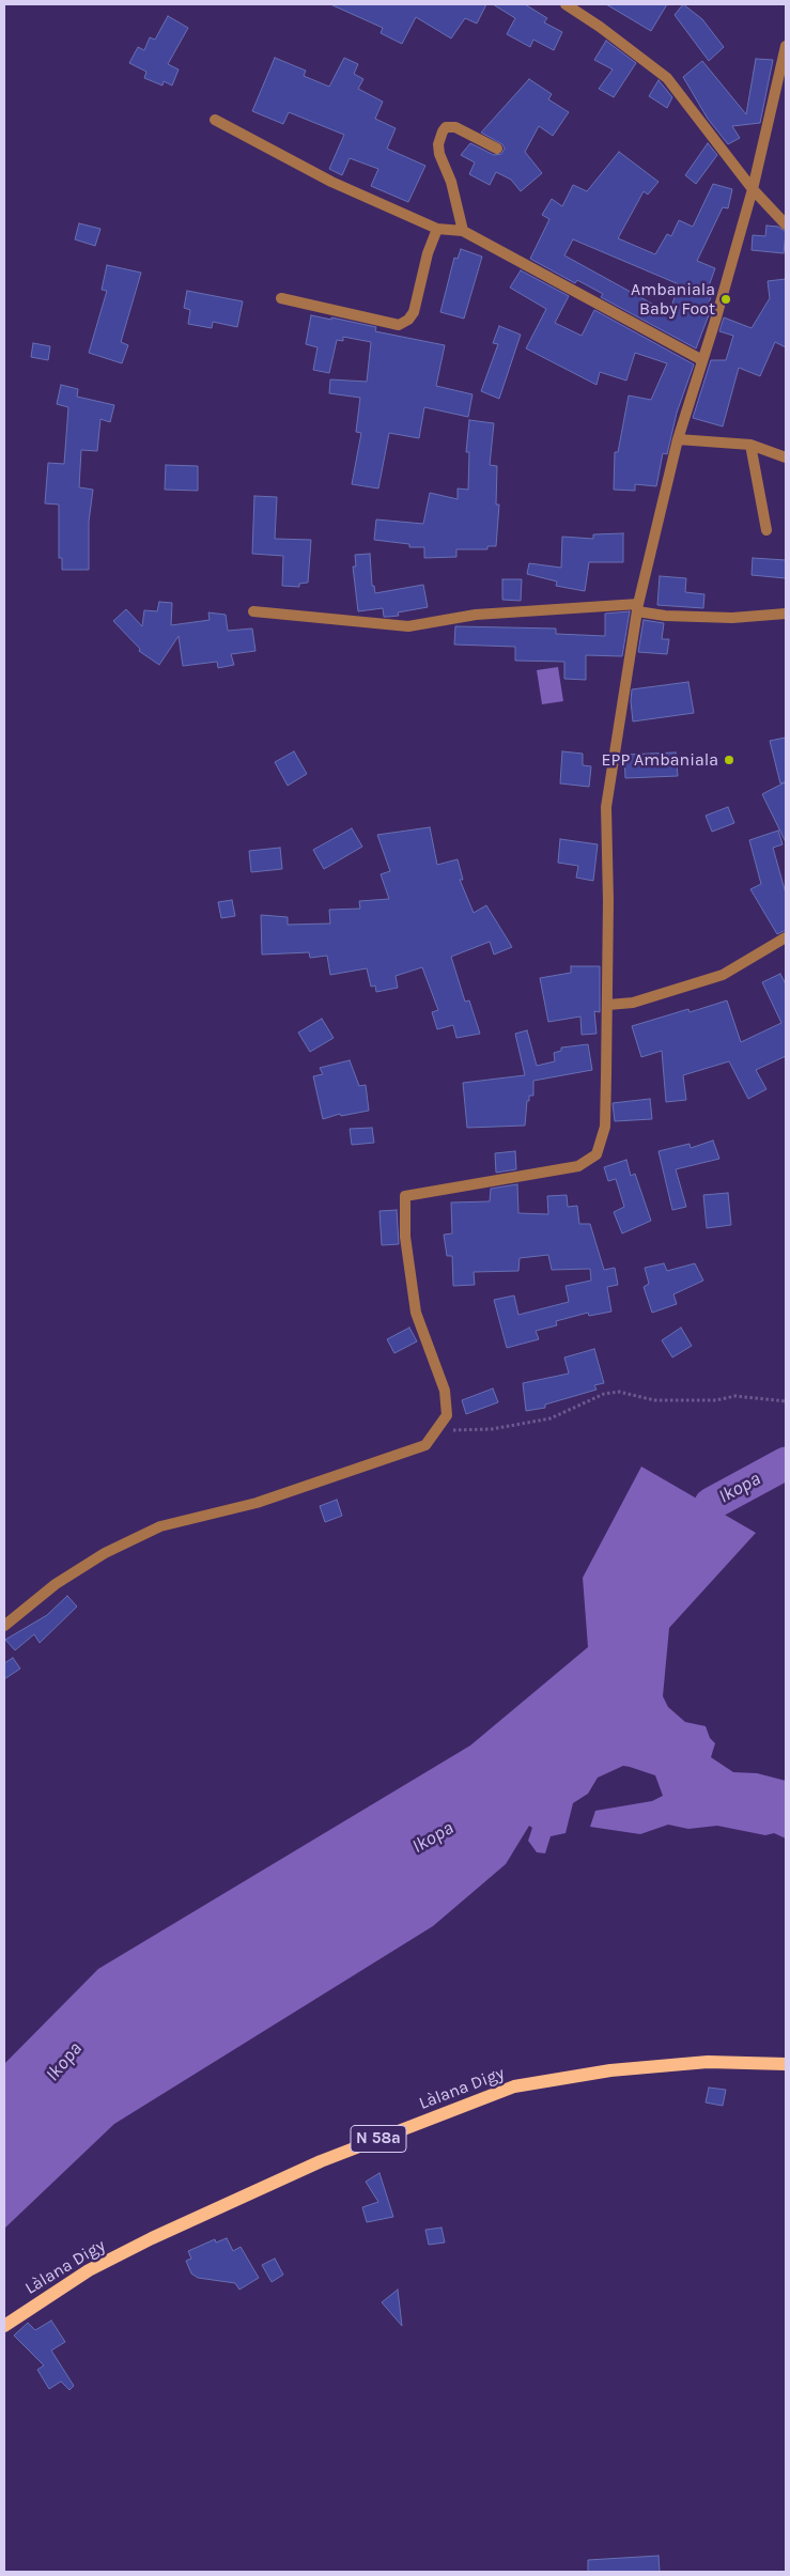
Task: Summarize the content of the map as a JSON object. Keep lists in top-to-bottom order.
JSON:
{
  "streets": {
    "main road": ["Làlana Digy", "N 58a"]
  },
  "water": ["Ikopa"],
  "places": ["Ambaniala Baby Foot", "EPP Ambaniala"]
}
